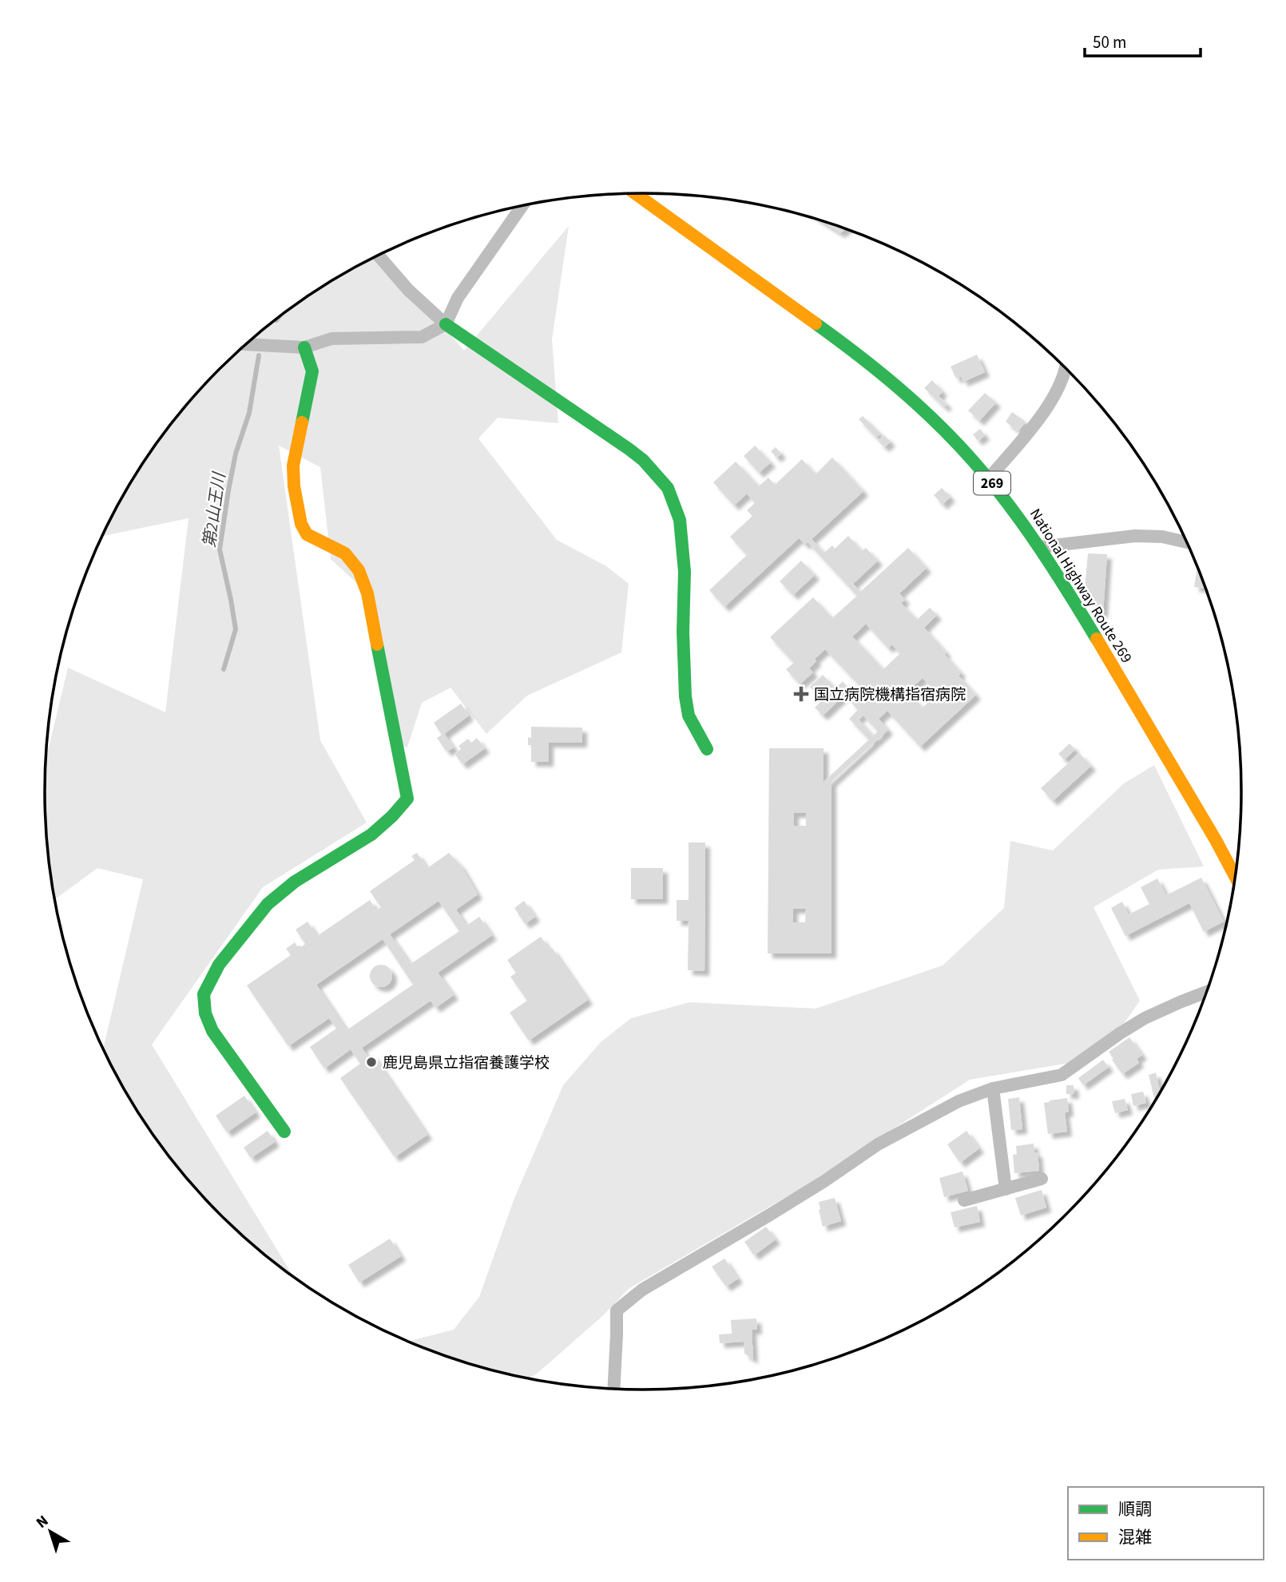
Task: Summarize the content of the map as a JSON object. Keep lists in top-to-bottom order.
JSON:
{
  "streets": {
    "main road": ["269", "National Highway Route 269"]
  },
  "water": ["第2山王川"],
  "places": {
    "health": ["国立病院機構指宿病院"],
    "other": ["鹿児島県立指宿養護学校"]
  },
  "legend": ["順調", "混雑"],
  "scale_bar": "50 m",
  "north": "top left"
}
